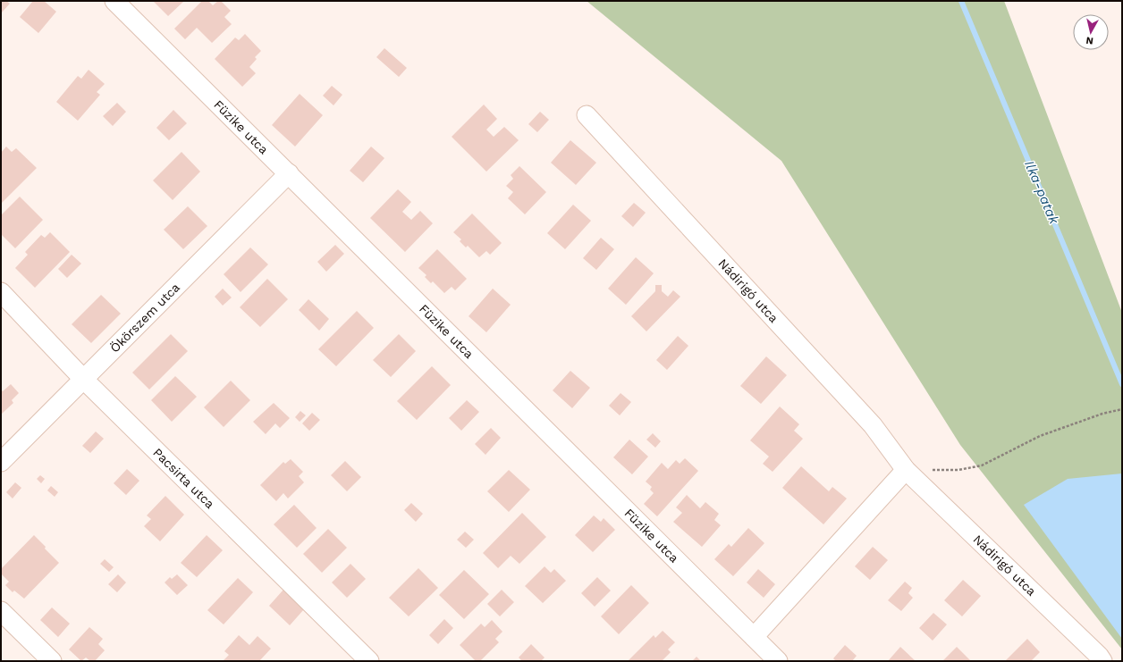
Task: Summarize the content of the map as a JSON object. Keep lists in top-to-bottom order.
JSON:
{
  "streets": {
    "street": [
      "Füzike utca",
      "Nádirigó utca",
      "Ökörszem utca",
      "Pacsirta utca"
    ]
  },
  "crossings": [
    ["Füzike utca", "Ökörszem utca"],
    ["Ökörszem utca", "Pacsirta utca"]
  ],
  "water": ["Ilka-patak"],
  "north": "bottom"
}
